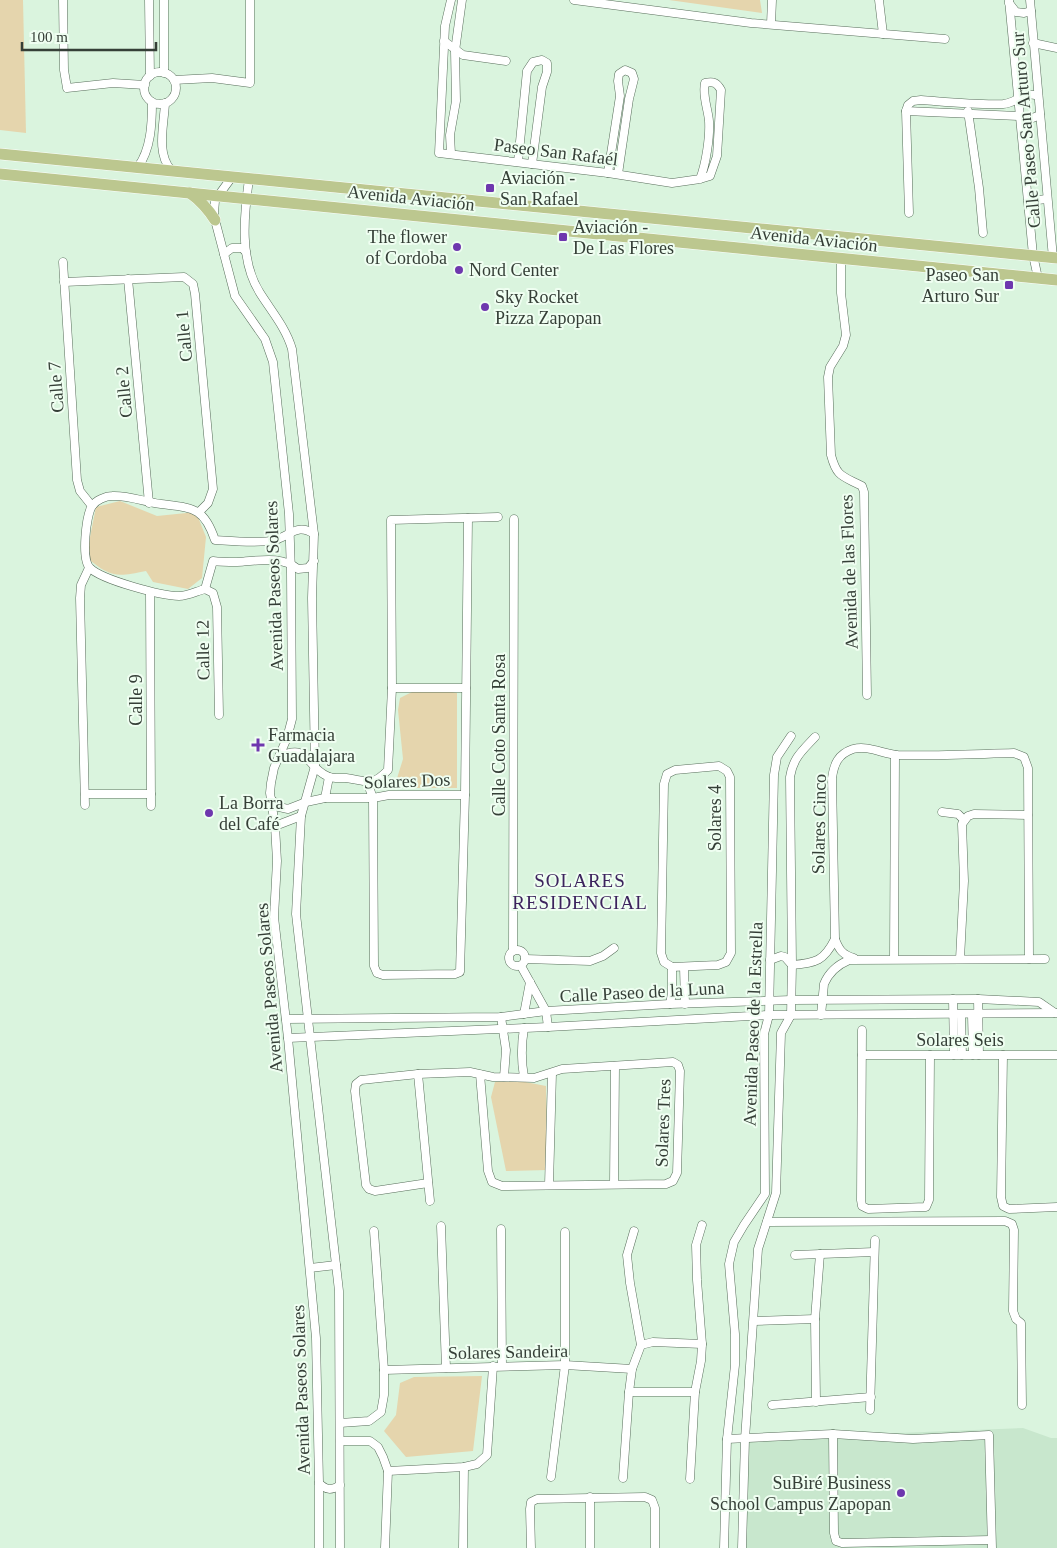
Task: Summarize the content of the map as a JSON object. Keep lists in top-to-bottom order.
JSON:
{
  "streets": {
    "main road": ["Avenida Aviación"],
    "street": [
      "Calle Paseo San Arturo Sur",
      "Paseo San Rafaél",
      "Calle 1",
      "Calle 7",
      "Calle 2",
      "Avenida de las Flores",
      "Avenida Paseos Solares",
      "Calle 12",
      "Calle 9",
      "Calle Coto Santa Rosa",
      "Solares Dos",
      "Solares 4",
      "Solares Cinco",
      "Calle Paseo de la Luna",
      "Avenida Paseo de la Estrella",
      "Solares Seis",
      "Solares Tres",
      "Solares Sandeira"
    ]
  },
  "crossings": [
    ["Calle Paseo San Arturo Sur", "Avenida Aviación"],
    ["Avenida Aviación", "Avenida de las Flores"],
    ["Avenida Aviación", "Avenida Paseos Solares"],
    ["Calle 1", "Calle 7"],
    ["Calle 1", "Calle 2"],
    ["Avenida Paseos Solares", "Solares Dos"],
    ["Avenida Paseos Solares", "Calle Paseo de la Luna"],
    ["Calle Coto Santa Rosa", "Calle Paseo de la Luna"],
    ["Solares 4", "Calle Paseo de la Luna"],
    ["Calle Paseo de la Luna", "Avenida Paseo de la Estrella"]
  ],
  "districts": ["SOLARES RESIDENCIAL"],
  "places": {
    "transit": ["Aviación - San Rafael", "Aviación - De Las Flores", "Paseo San Arturo Sur"],
    "other": [
      "The flower of Cordoba",
      "Nord Center",
      "Sky Rocket Pizza Zapopan",
      "La Borra del Café",
      "SuBiré Business School Campus Zapopan"
    ],
    "health": ["Farmacia Guadalajara"]
  },
  "scale_bar": "100 m"
}
